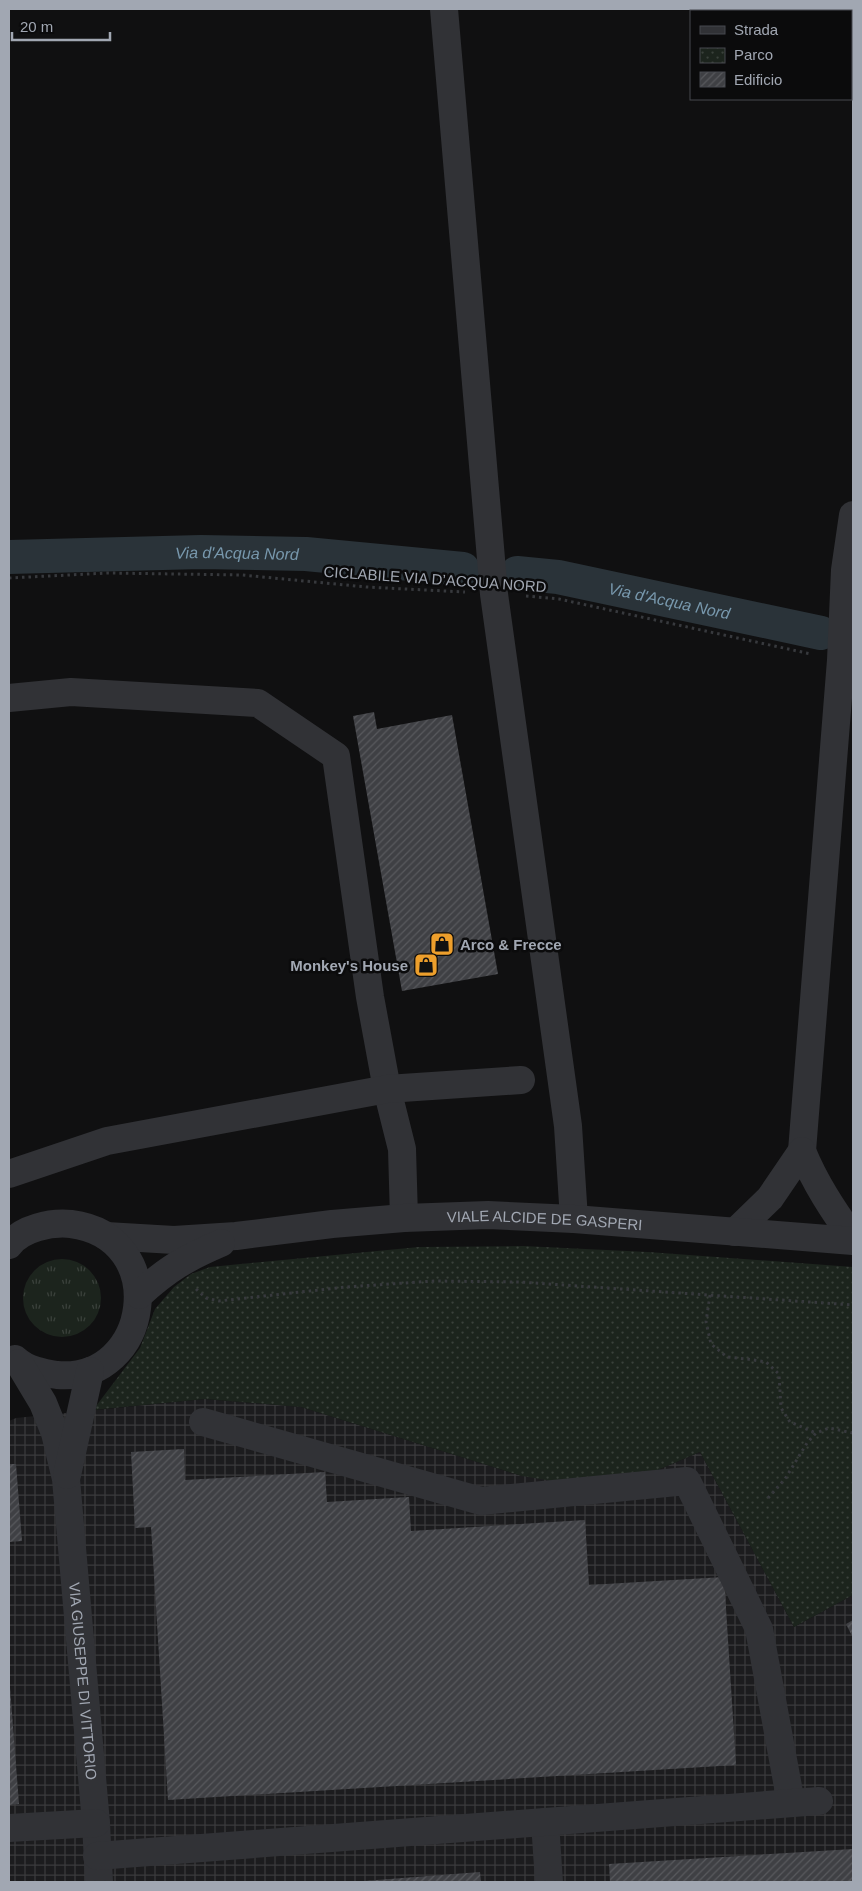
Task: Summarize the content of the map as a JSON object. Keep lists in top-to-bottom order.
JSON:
{
  "streets": {
    "street": ["VIALE ALCIDE DE GASPERI", "VIA GIUSEPPE DI VITTORIO"],
    "path": ["CICLABILE VIA D’ACQUA NORD"]
  },
  "water": ["Via d'Acqua Nord"],
  "places": {
    "shop": ["Arco & Frecce", "Monkey's House"]
  },
  "legend": ["Strada", "Parco", "Edificio"],
  "scale_bar": "20 m"
}
